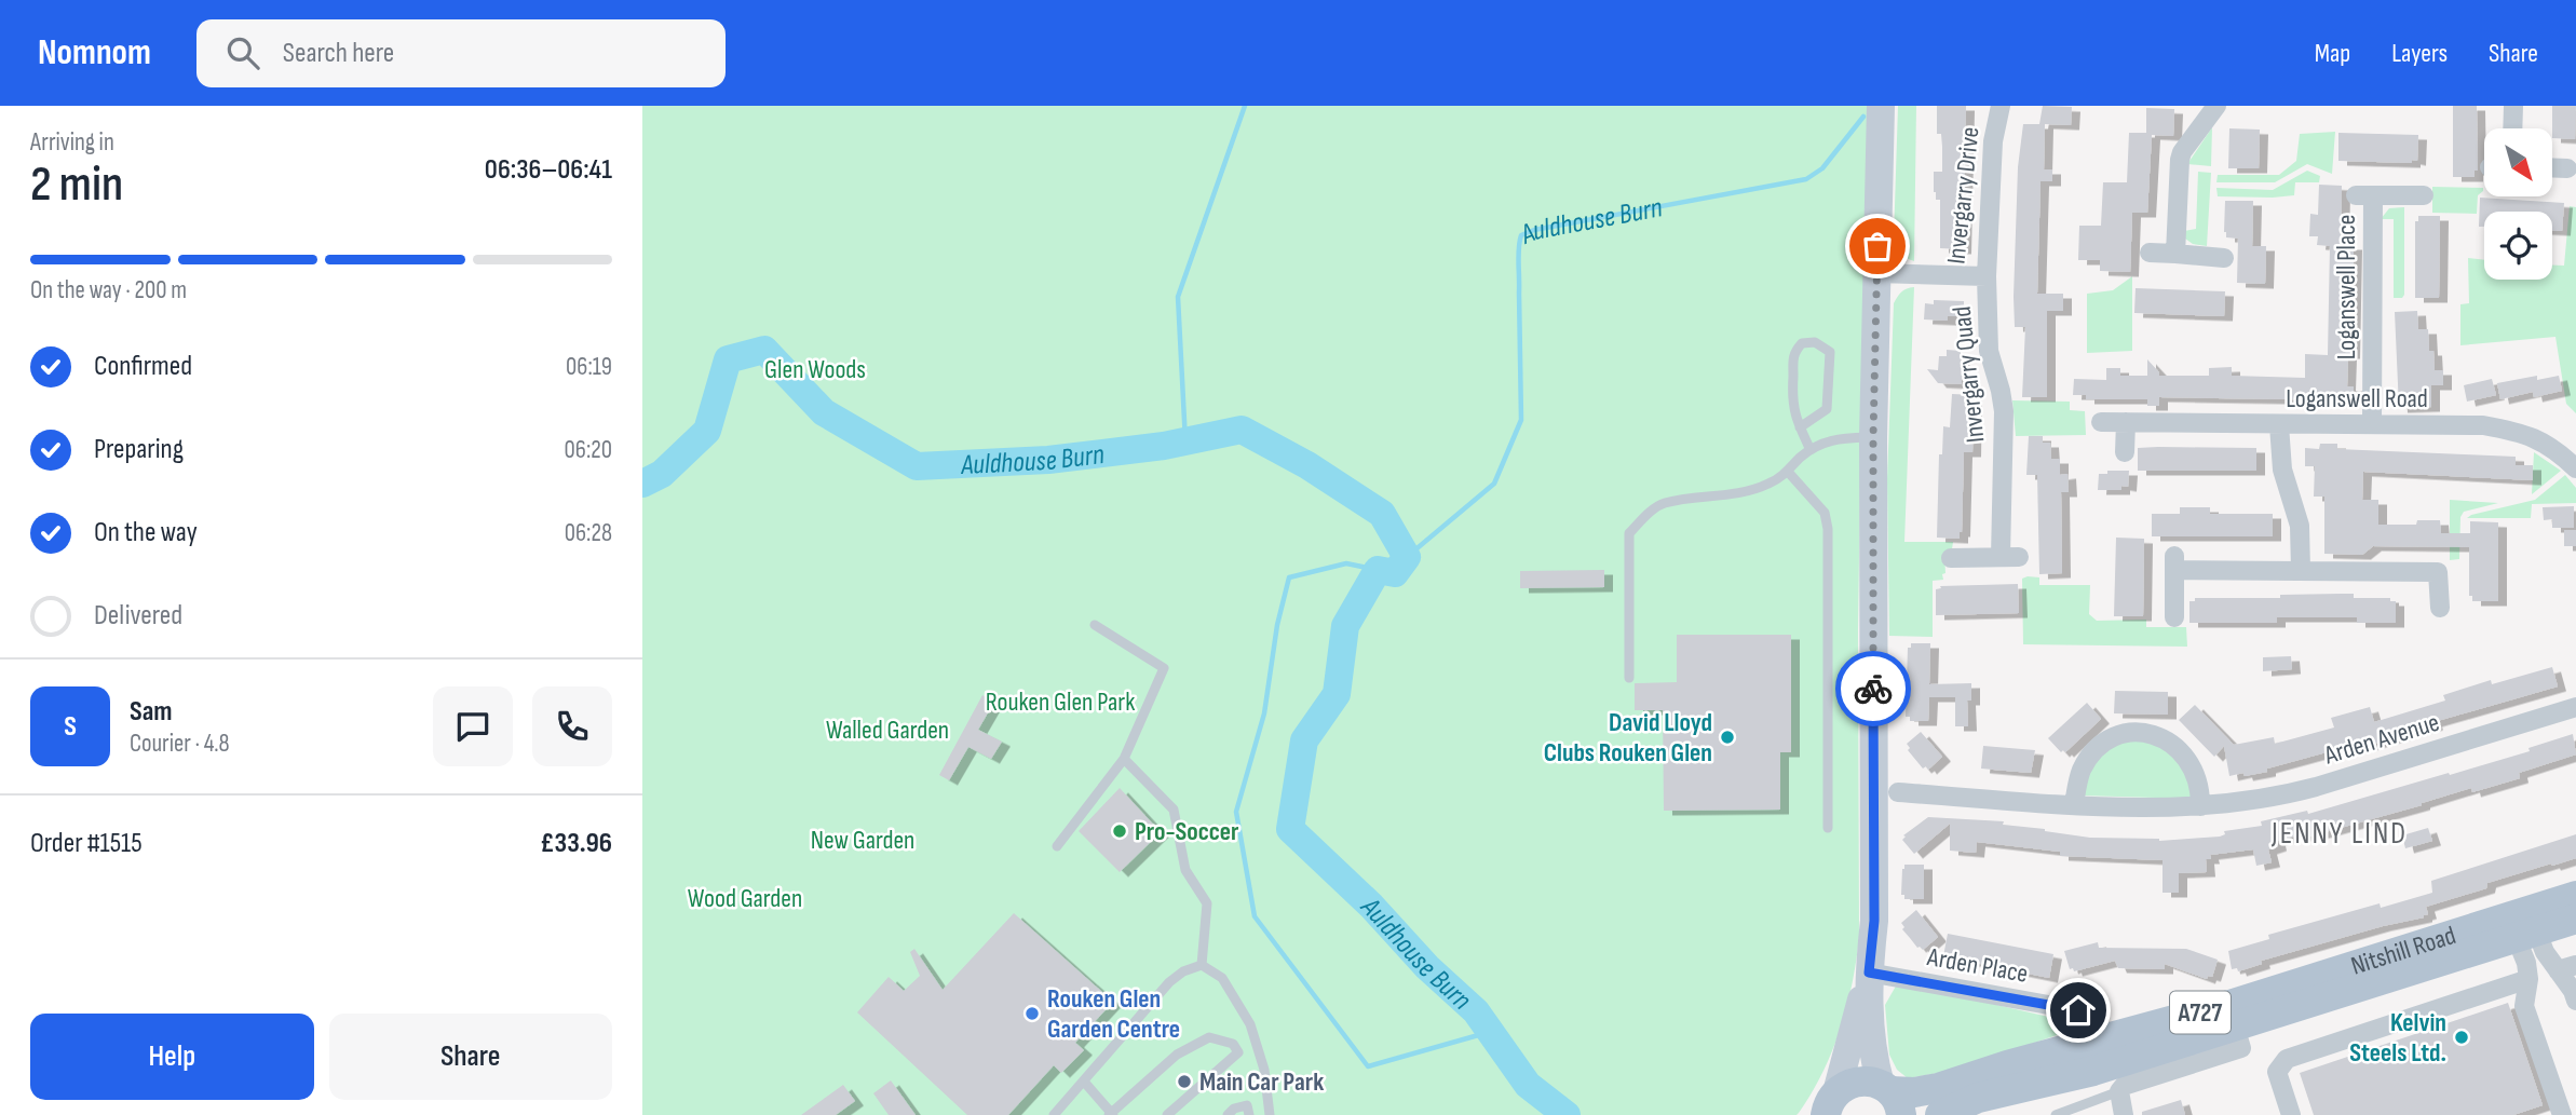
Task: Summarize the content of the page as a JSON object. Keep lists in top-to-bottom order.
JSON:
{
  "streets": {
    "main road": ["Nitshill Road", "A727"],
    "street": [
      "Invergarry Drive",
      "Loganswell Place",
      "Invergarry Quad",
      "Loganswell Road",
      "Arden Avenue",
      "Arden Place"
    ]
  },
  "crossings": [
    ["Invergarry Drive", "Invergarry Quad"],
    ["Loganswell Place", "Loganswell Road"]
  ],
  "districts": ["JENNY LIND"],
  "water": ["Auldhouse Burn"],
  "parks": [
    "Glen Woods",
    "Rouken Glen Park",
    "Walled Garden",
    "New Garden",
    "Wood Garden"
  ],
  "places": [
    "David Lloyd Clubs Rouken Glen",
    "Pro-Soccer",
    "Rouken Glen Garden Centre",
    "Kelvin Steels Ltd.",
    "Main Car Park"
  ],
  "north": "bottom right",
  "page": {
    "header": "Nomnom",
    "search": "Search here",
    "nav": ["Map", "Layers", "Share"],
    "heading": ["2 min", "Arriving in", "06:36–06:41"],
    "panel": [
      "Sam",
      "Courier · 4.8",
      "Order #1515",
      "£33.96"
    ],
    "bar": "On the way · 200 m",
    "list": [
      ["Confirmed", "06:19"],
      ["Preparing", "06:20"],
      ["On the way", "06:28"],
      "Delivered"
    ],
    "round": "S",
    "buttons": ["Help", "Share"]
  }
}
